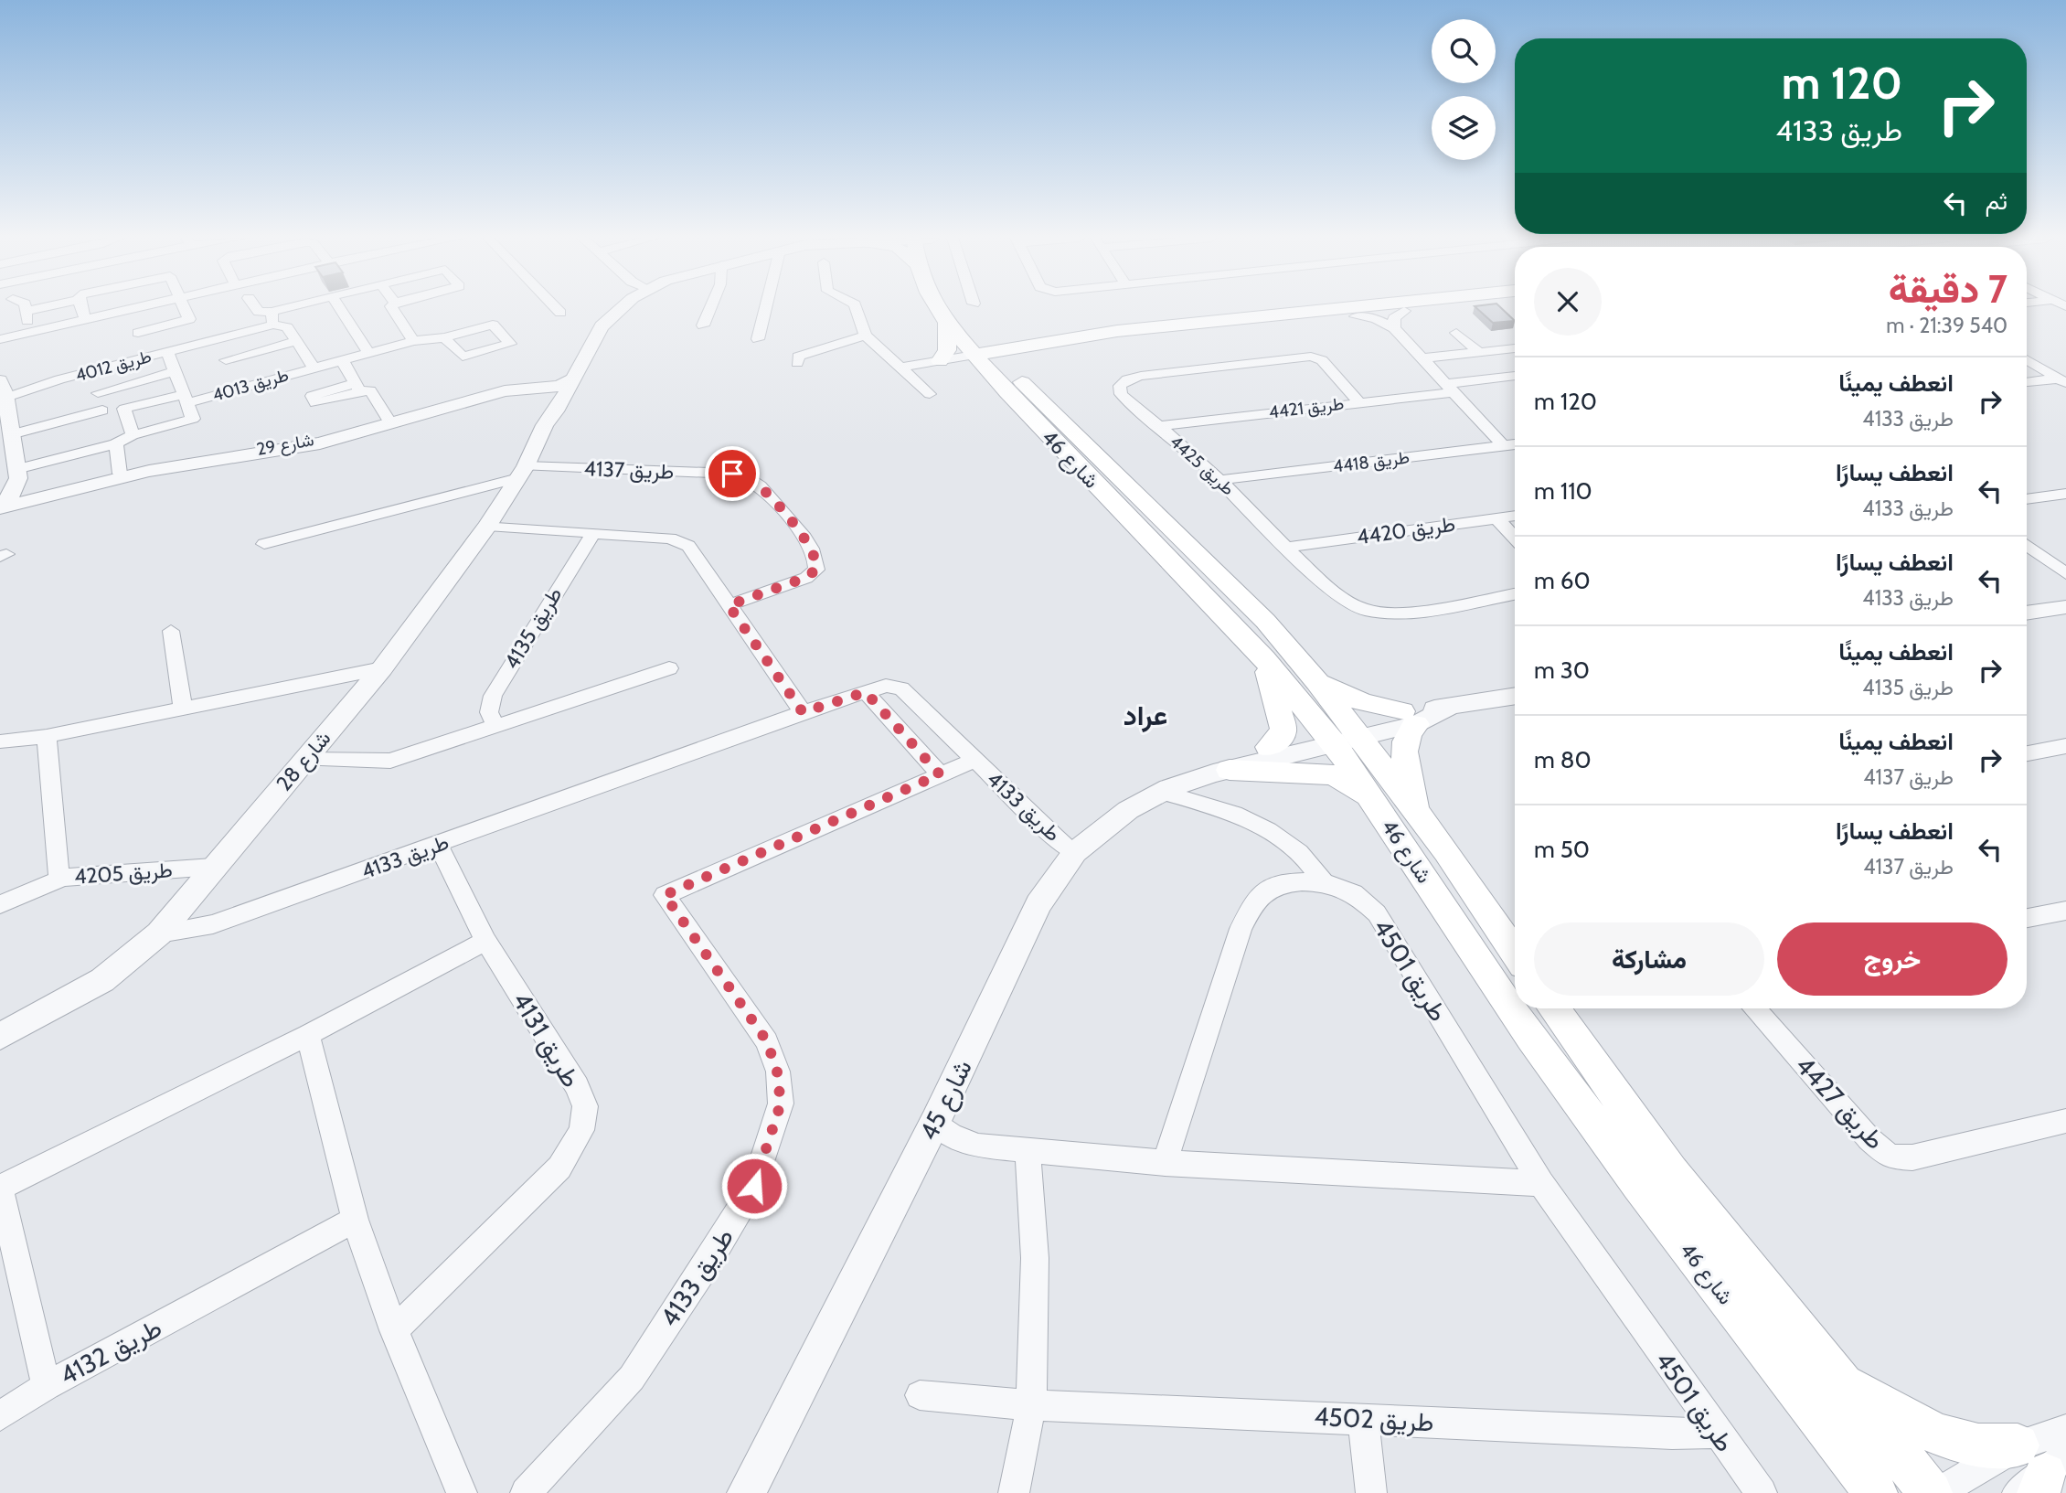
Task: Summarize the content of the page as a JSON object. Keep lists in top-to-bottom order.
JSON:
{
  "streets": {
    "main road": ["شارع 46"],
    "street": [
      "طريق 4012",
      "طريق 4013",
      "طريق 4421",
      "شارع 29",
      "طريق 4418",
      "طريق 4425",
      "طريق 4137",
      "طريق 4420",
      "طريق 4135",
      "شارع 28",
      "طريق 4133",
      "طريق 4205",
      "طريق 4501",
      "طريق 4131",
      "شارع 45",
      "طريق 4427",
      "طريق 4132",
      "طريق 4502"
    ]
  },
  "crossings": [
    ["طريق 4012", "طريق 4013"],
    ["طريق 4421", "طريق 4425"],
    ["شارع 29", "شارع 28"],
    ["شارع 46", "شارع 45"],
    ["طريق 4418", "طريق 4425"],
    ["طريق 4425", "طريق 4420"],
    ["طريق 4137", "شارع 28"],
    ["شارع 28", "طريق 4133"],
    ["شارع 28", "طريق 4205"],
    ["طريق 4133", "طريق 4131"],
    ["طريق 4133", "شارع 45"],
    ["طريق 4501", "طريق 4502"],
    ["طريق 4131", "طريق 4132"]
  ],
  "districts": ["عراد"],
  "page": {
    "turn": ["120 m", "طريق 4133"],
    "then": "ثم",
    "heading": ["7 دقيقة", "540 m · 21:39"],
    "list": [
      {
        "name": "انعطف يمينًا",
        "note": "طريق 4133",
        "value": "120 m"
      },
      {
        "name": "انعطف يسارًا",
        "note": "طريق 4133",
        "value": "110 m"
      },
      {
        "name": "انعطف يسارًا",
        "note": "طريق 4133",
        "value": "60 m"
      },
      {
        "name": "انعطف يمينًا",
        "note": "طريق 4135",
        "value": "30 m"
      },
      {
        "name": "انعطف يمينًا",
        "note": "طريق 4137",
        "value": "80 m"
      },
      {
        "name": "انعطف يسارًا",
        "note": "طريق 4137",
        "value": "50 m"
      }
    ],
    "buttons": ["خروج", "مشاركة"]
  }
}
